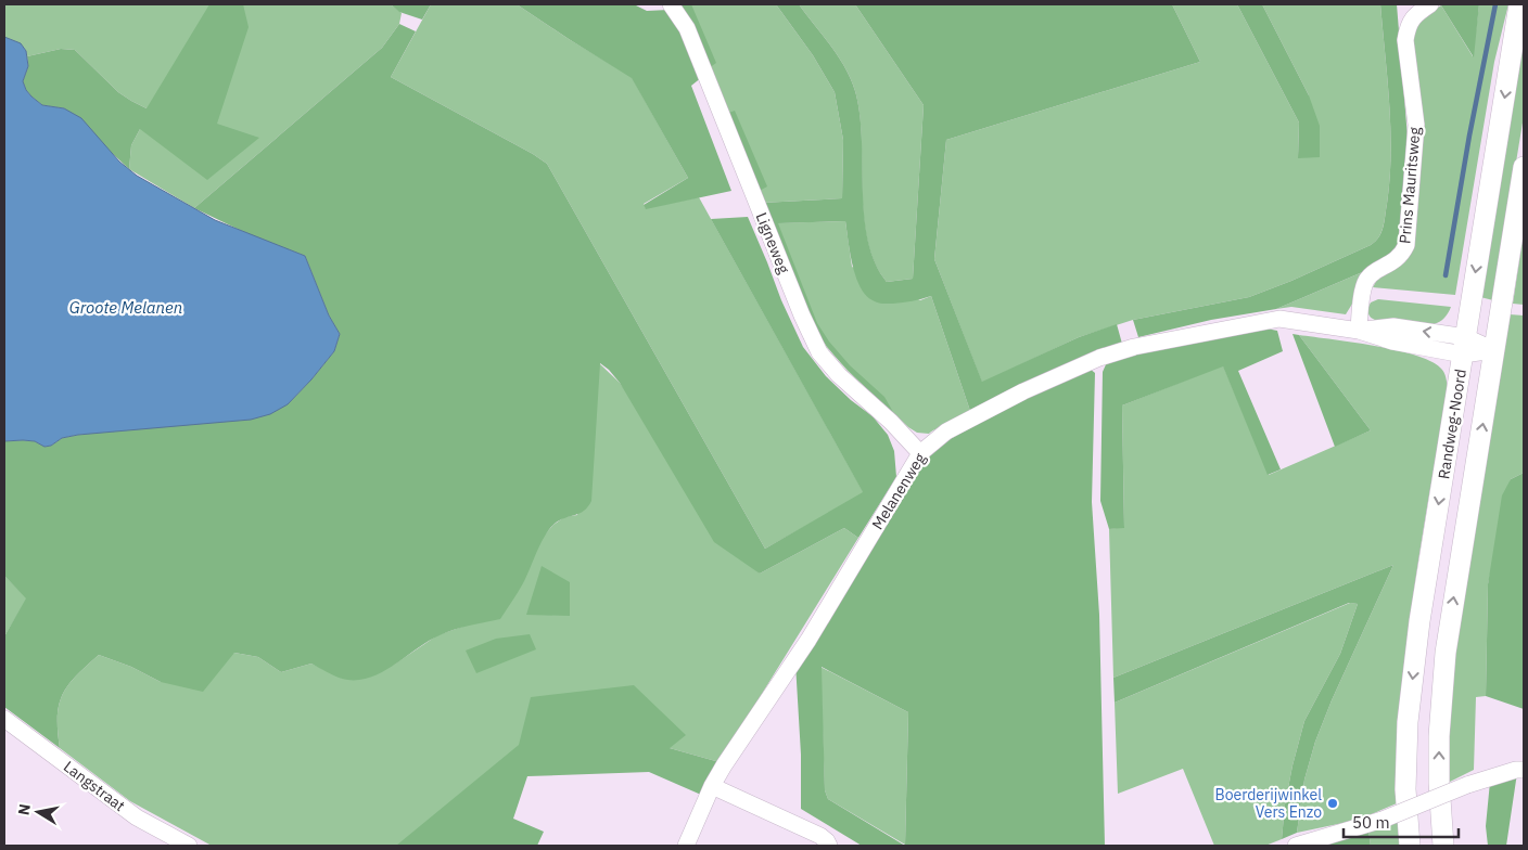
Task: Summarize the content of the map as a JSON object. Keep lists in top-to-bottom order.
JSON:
{
  "streets": {
    "main road": ["Randweg-Noord"],
    "street": [
      "Prins Mauritsweg",
      "Ligneweg",
      "Melanenweg",
      "Langstraat"
    ]
  },
  "crossings": [
    ["Prins Mauritsweg", "Melanenweg"],
    ["Ligneweg", "Melanenweg"],
    ["Randweg-Noord", "Melanenweg"]
  ],
  "water": ["Groote Melanen"],
  "places": ["Boerderijwinkel Vers Enzo"],
  "scale_bar": "50 m",
  "north": "left"
}
